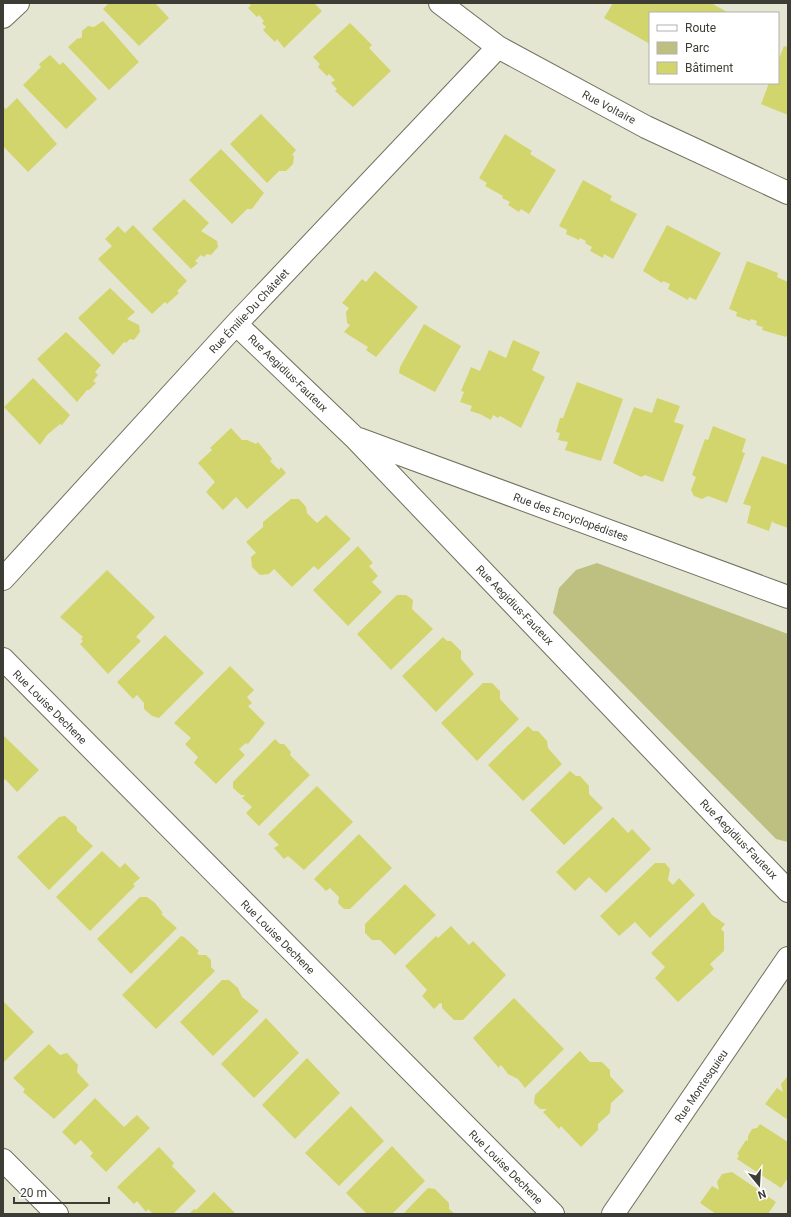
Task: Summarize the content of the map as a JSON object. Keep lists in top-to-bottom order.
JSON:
{
  "streets": {
    "street": [
      "Rue Voltaire",
      "Rue Émilie-Du Châtelet",
      "Rue Aegidius-Fauteux",
      "Rue des Encyclopédistes",
      "Rue Louise Dechene",
      "Rue Montesquieu"
    ]
  },
  "crossings": [
    ["Rue Voltaire", "Rue Émilie-Du Châtelet"],
    ["Rue Émilie-Du Châtelet", "Rue Aegidius-Fauteux"],
    ["Rue Aegidius-Fauteux", "Rue des Encyclopédistes"]
  ],
  "legend": ["Route", "Parc", "Bâtiment"],
  "scale_bar": "20 m",
  "north": "bottom"
}
